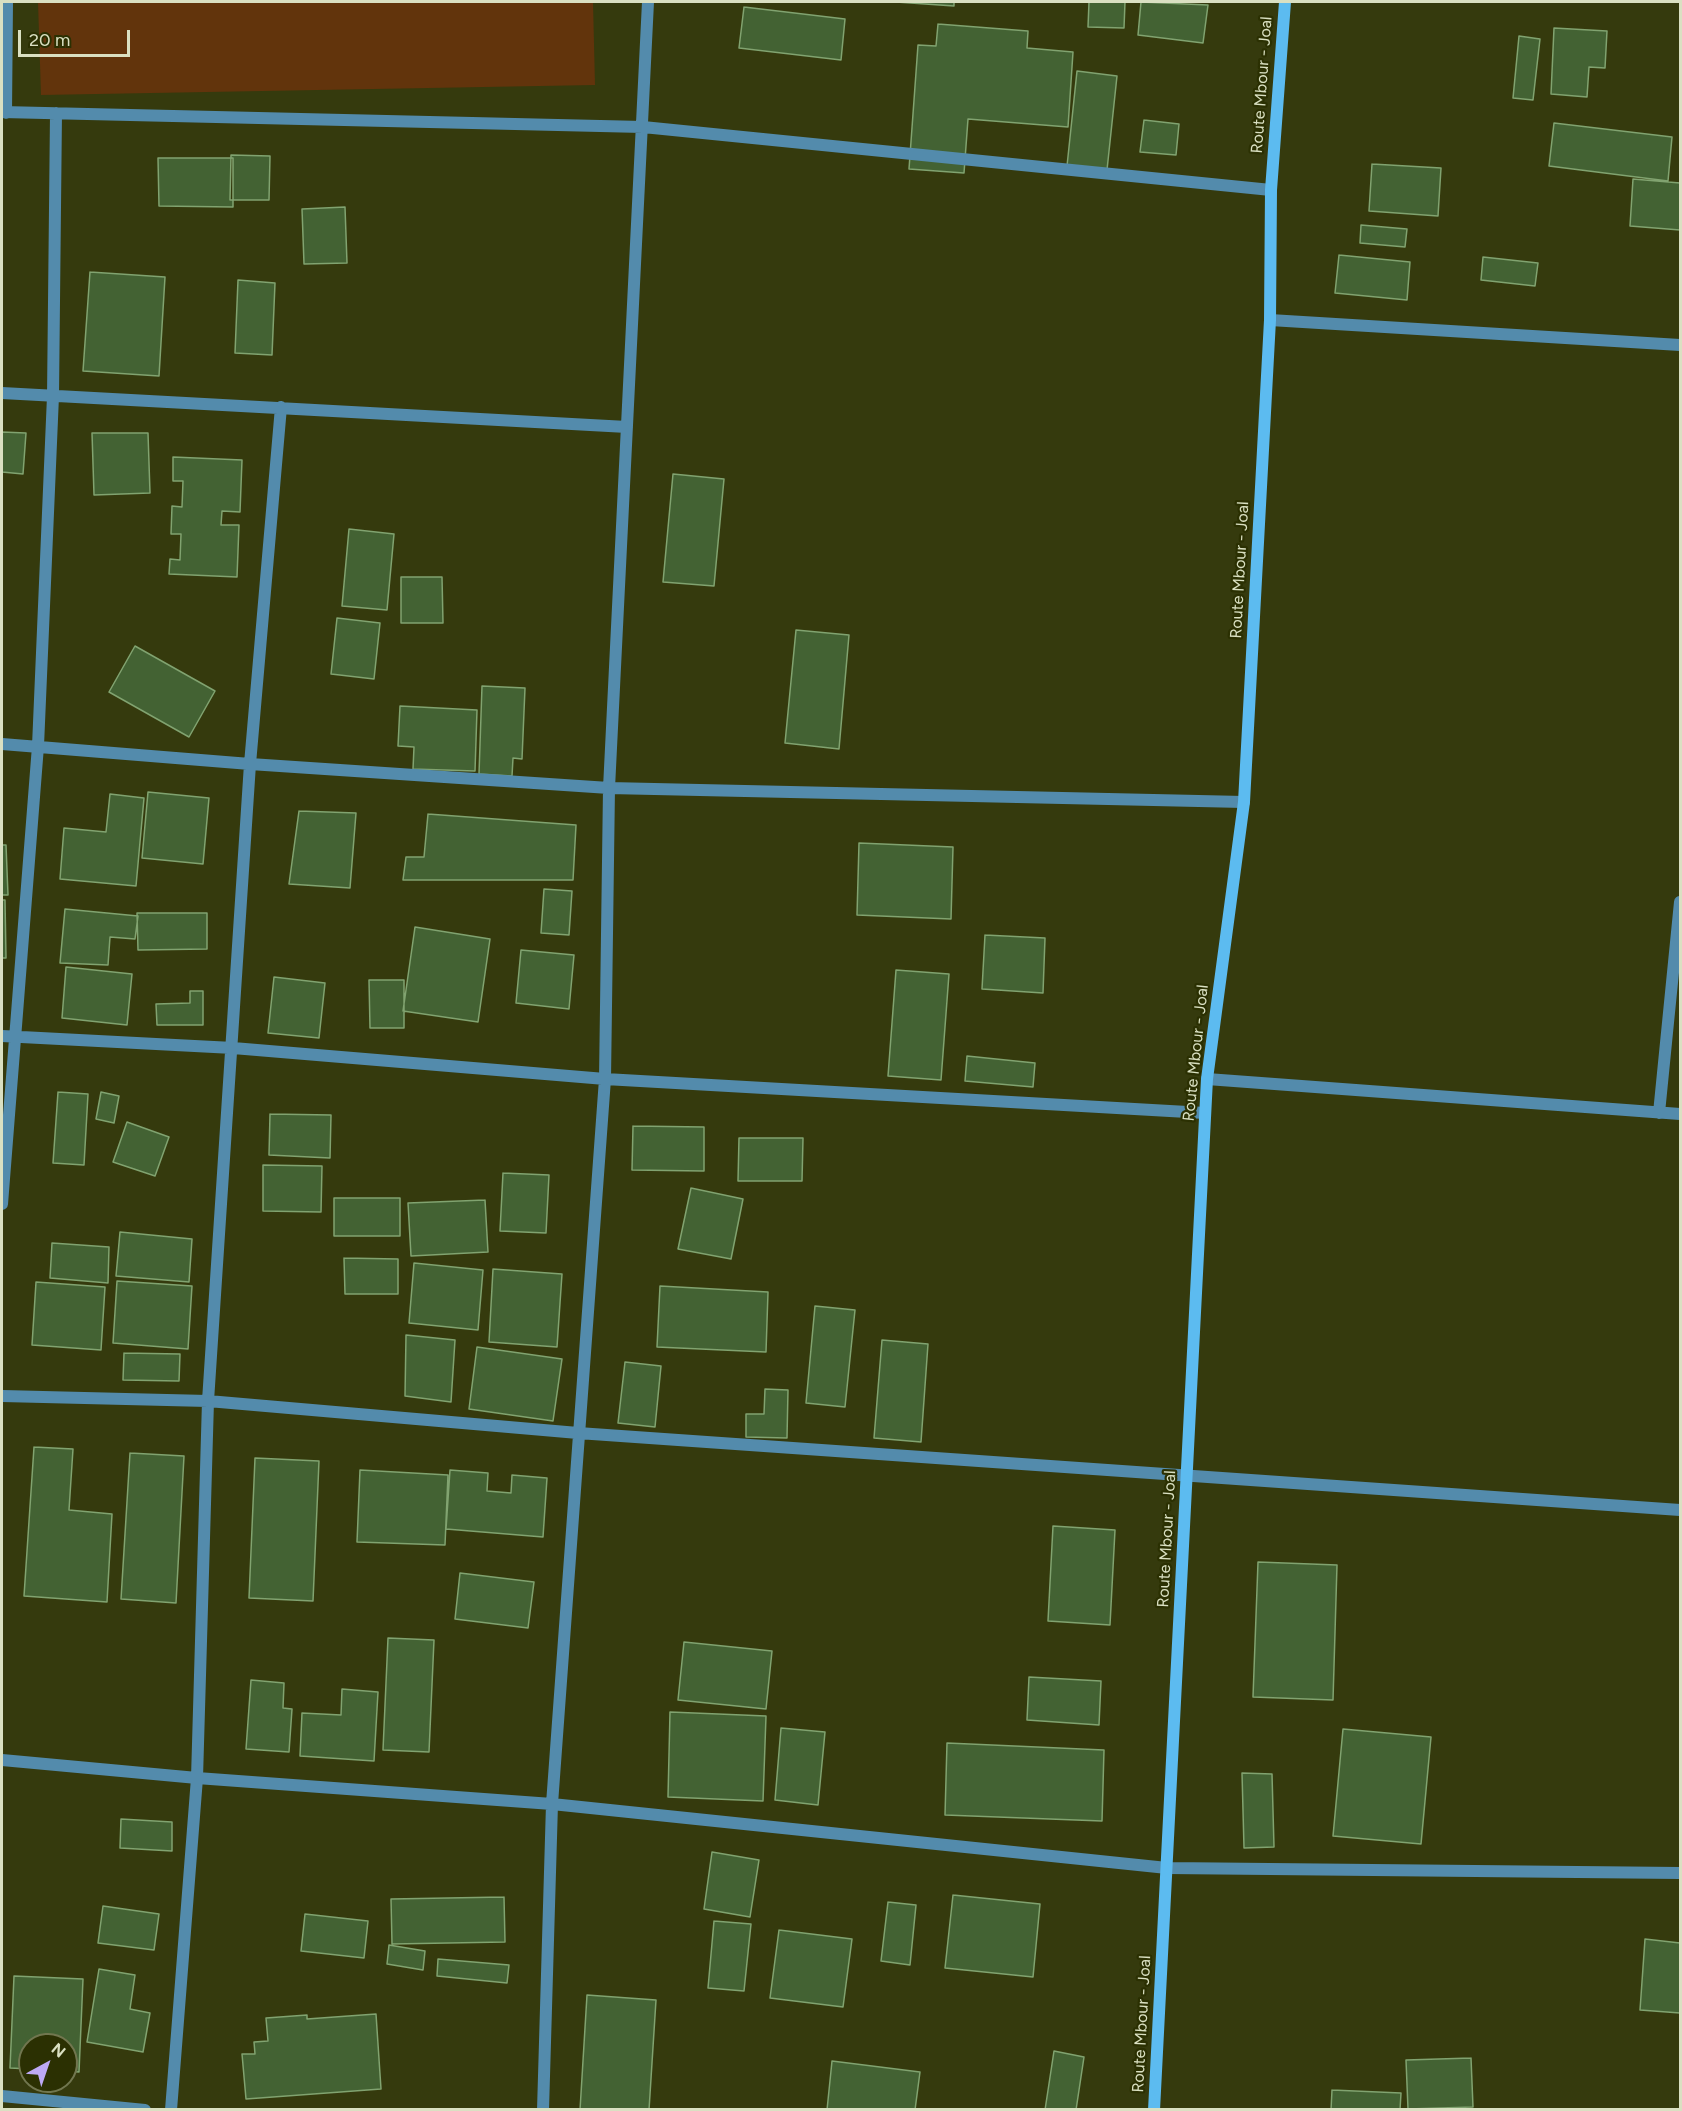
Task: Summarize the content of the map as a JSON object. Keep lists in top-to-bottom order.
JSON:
{
  "streets": {
    "main road": ["Route Mbour - Joal"]
  },
  "scale_bar": "20 m",
  "north": "top right"
}
